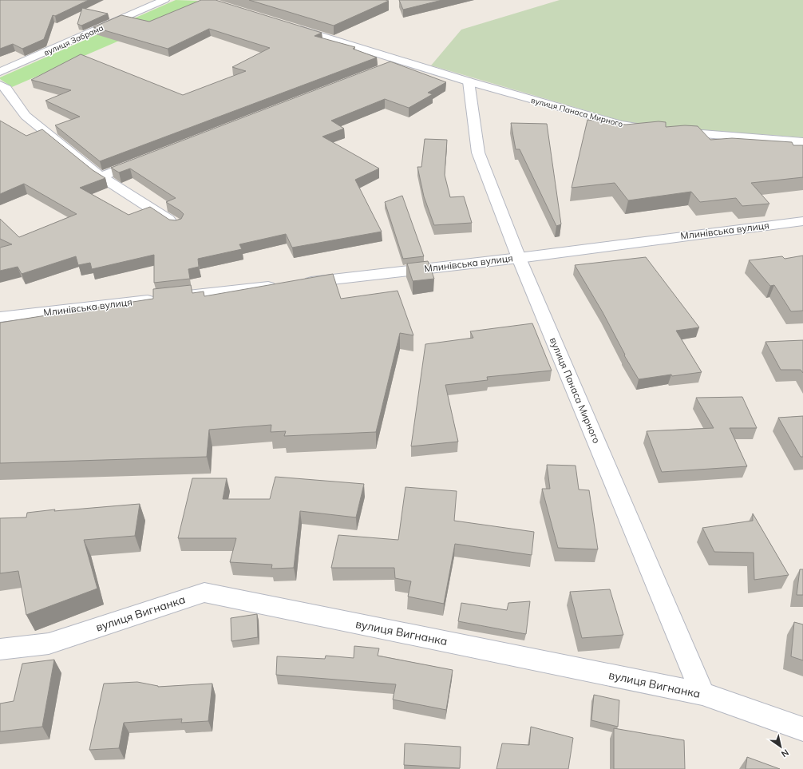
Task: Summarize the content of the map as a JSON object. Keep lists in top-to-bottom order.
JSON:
{
  "streets": {
    "street": [
      "вулиця Забрама",
      "вулиця Панаса Мирного",
      "Млинівська вулиця",
      "вулиця Вигнанка"
    ]
  },
  "crossings": [
    ["вулиця Панаса Мирного", "Млинівська вулиця"],
    ["вулиця Панаса Мирного", "вулиця Вигнанка"]
  ],
  "north": "bottom right"
}
